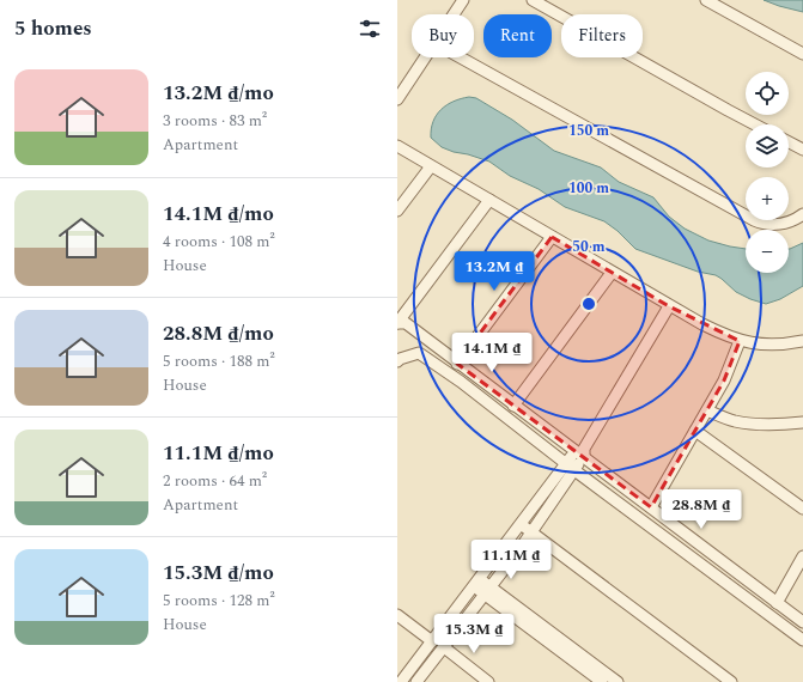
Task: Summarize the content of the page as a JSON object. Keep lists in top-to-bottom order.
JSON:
{
  "page": {
    "heading": "5 homes",
    "chip": ["Buy", "Rent", "Filters"],
    "list": [
      {
        "name": "13.2M ₫/mo",
        "note": "3 rooms · 83 m² · Apartment"
      },
      {
        "name": "14.1M ₫/mo",
        "note": "4 rooms · 108 m² · House"
      },
      {
        "name": "28.8M ₫/mo",
        "note": "5 rooms · 188 m² · House"
      },
      {
        "name": "11.1M ₫/mo",
        "note": "2 rooms · 64 m² · Apartment"
      },
      {
        "name": "15.3M ₫/mo",
        "note": "5 rooms · 128 m² · House"
      }
    ],
    "map_buttons": ["+", "−"],
    "price": [
      "13.2M ₫",
      "14.1M ₫",
      "28.8M ₫",
      "11.1M ₫",
      "15.3M ₫"
    ]
  },
  "rings": ["150 m", "100 m", "50 m"]
}
